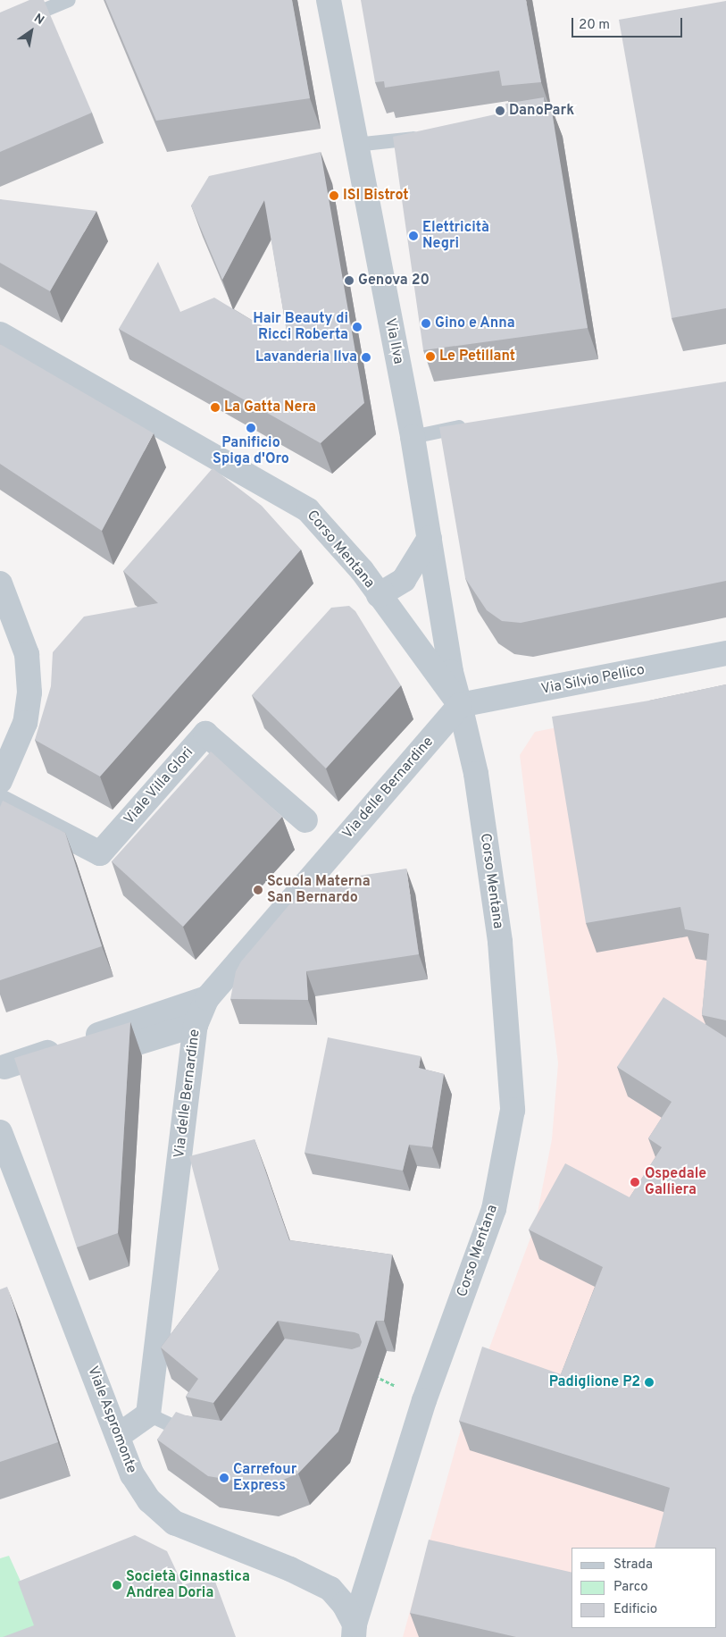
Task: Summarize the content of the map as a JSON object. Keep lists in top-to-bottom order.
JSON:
{
  "streets": {
    "street": [
      "Via Ilva",
      "Corso Mentana",
      "Via Silvio Pellico",
      "Viale Villa Glori",
      "Via delle Bernardine",
      "Viale Aspromonte"
    ]
  },
  "crossings": [
    ["Via Ilva", "Corso Mentana"],
    ["Via Ilva", "Via Silvio Pellico"],
    ["Via Ilva", "Via delle Bernardine"],
    ["Corso Mentana", "Via Silvio Pellico"],
    ["Corso Mentana", "Via delle Bernardine"],
    ["Corso Mentana", "Viale Aspromonte"],
    ["Via Silvio Pellico", "Via delle Bernardine"]
  ],
  "places": [
    "DanoPark",
    "ISI Bistrot",
    "Elettricità Negri",
    "Genova 20",
    "Gino e Anna",
    "Hair Beauty di Ricci Roberta",
    "Le Petillant",
    "Lavanderia Ilva",
    "La Gatta Nera",
    "Panificio Spiga d'Oro",
    "Scuola Materna San Bernardo",
    "Ospedale Galliera",
    "Padiglione P2",
    "Carrefour Express",
    "Società Ginnastica Andrea Doria"
  ],
  "legend": ["Strada", "Parco", "Edificio"],
  "scale_bar": "20 m",
  "north": "top right"
}
